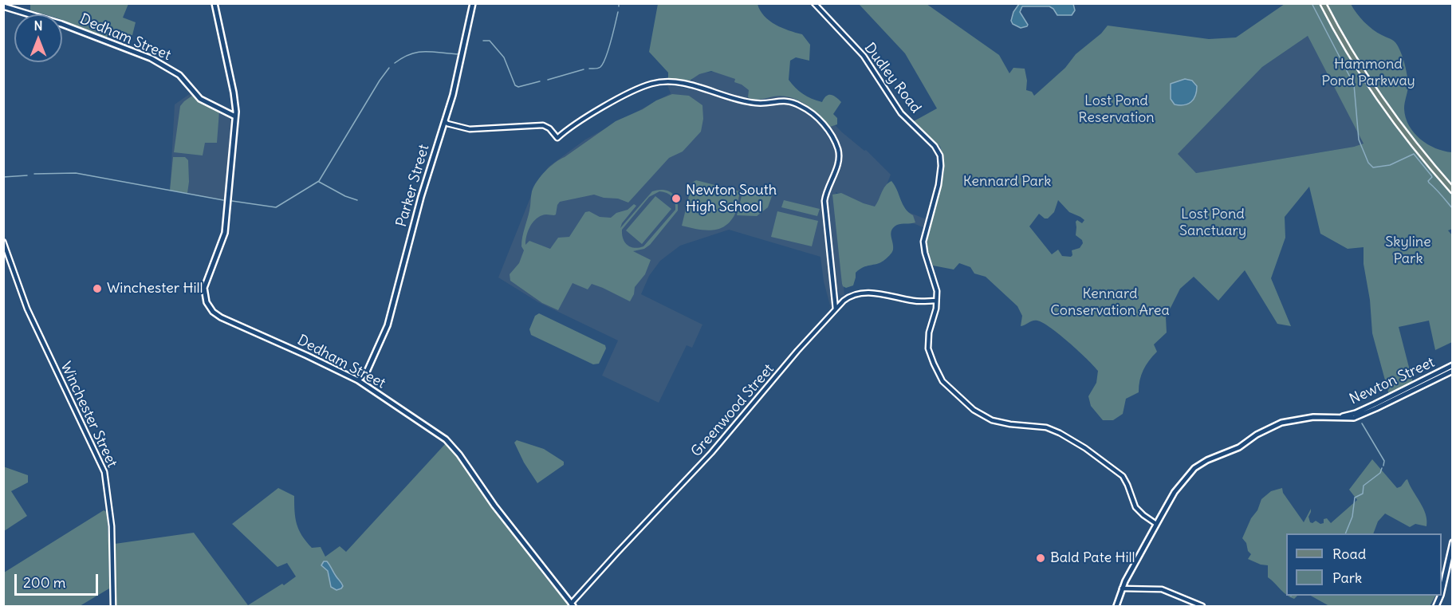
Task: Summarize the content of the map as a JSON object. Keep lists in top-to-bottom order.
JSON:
{
  "streets": {
    "main road": ["Dedham Street", "Parker Street", "Newton Street"],
    "street": ["Dudley Road", "Greenwood Street", "Winchester Street"]
  },
  "crossings": [
    ["Dedham Street", "Parker Street"],
    ["Dedham Street", "Greenwood Street"],
    ["Dudley Road", "Newton Street"],
    ["Dudley Road", "Greenwood Street"]
  ],
  "parks": [
    "Hammond Pond Parkway",
    "Lost Pond Reservation",
    "Kennard Park",
    "Lost Pond Sanctuary",
    "Skyline Park",
    "Kennard Conservation Area"
  ],
  "places": ["Newton South High School", "Winchester Hill", "Bald Pate Hill"],
  "legend": ["Road", "Park"],
  "scale_bar": "200 m",
  "north": "top"
}
